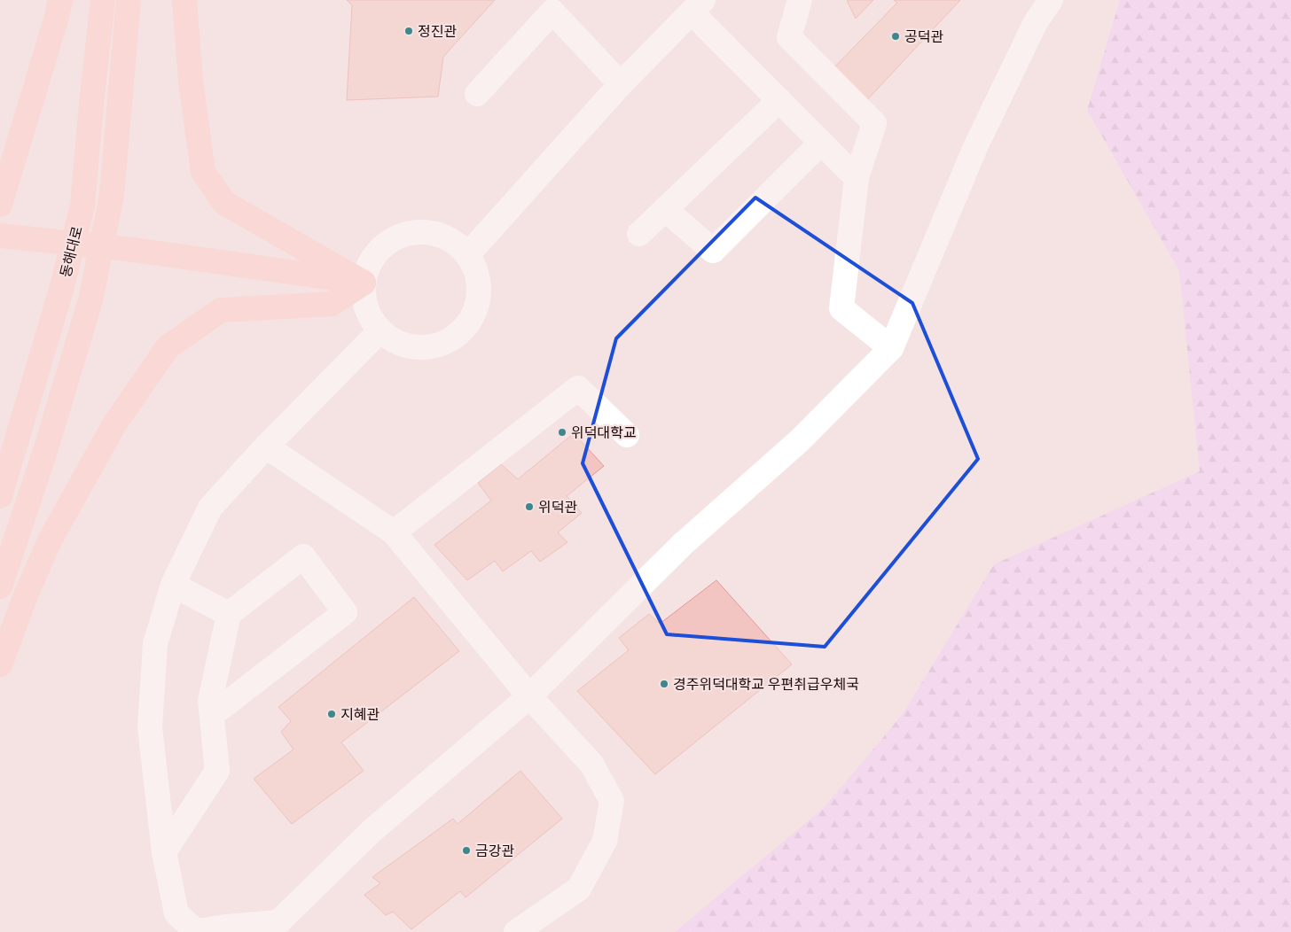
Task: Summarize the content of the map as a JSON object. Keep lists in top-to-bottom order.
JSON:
{
  "streets": {
    "main road": ["동해대로"]
  },
  "places": [
    "정진관",
    "공덕관",
    "위덕대학교",
    "위덕관",
    "경주위덕대학교 우편취급우체국",
    "지혜관",
    "금강관"
  ]
}
